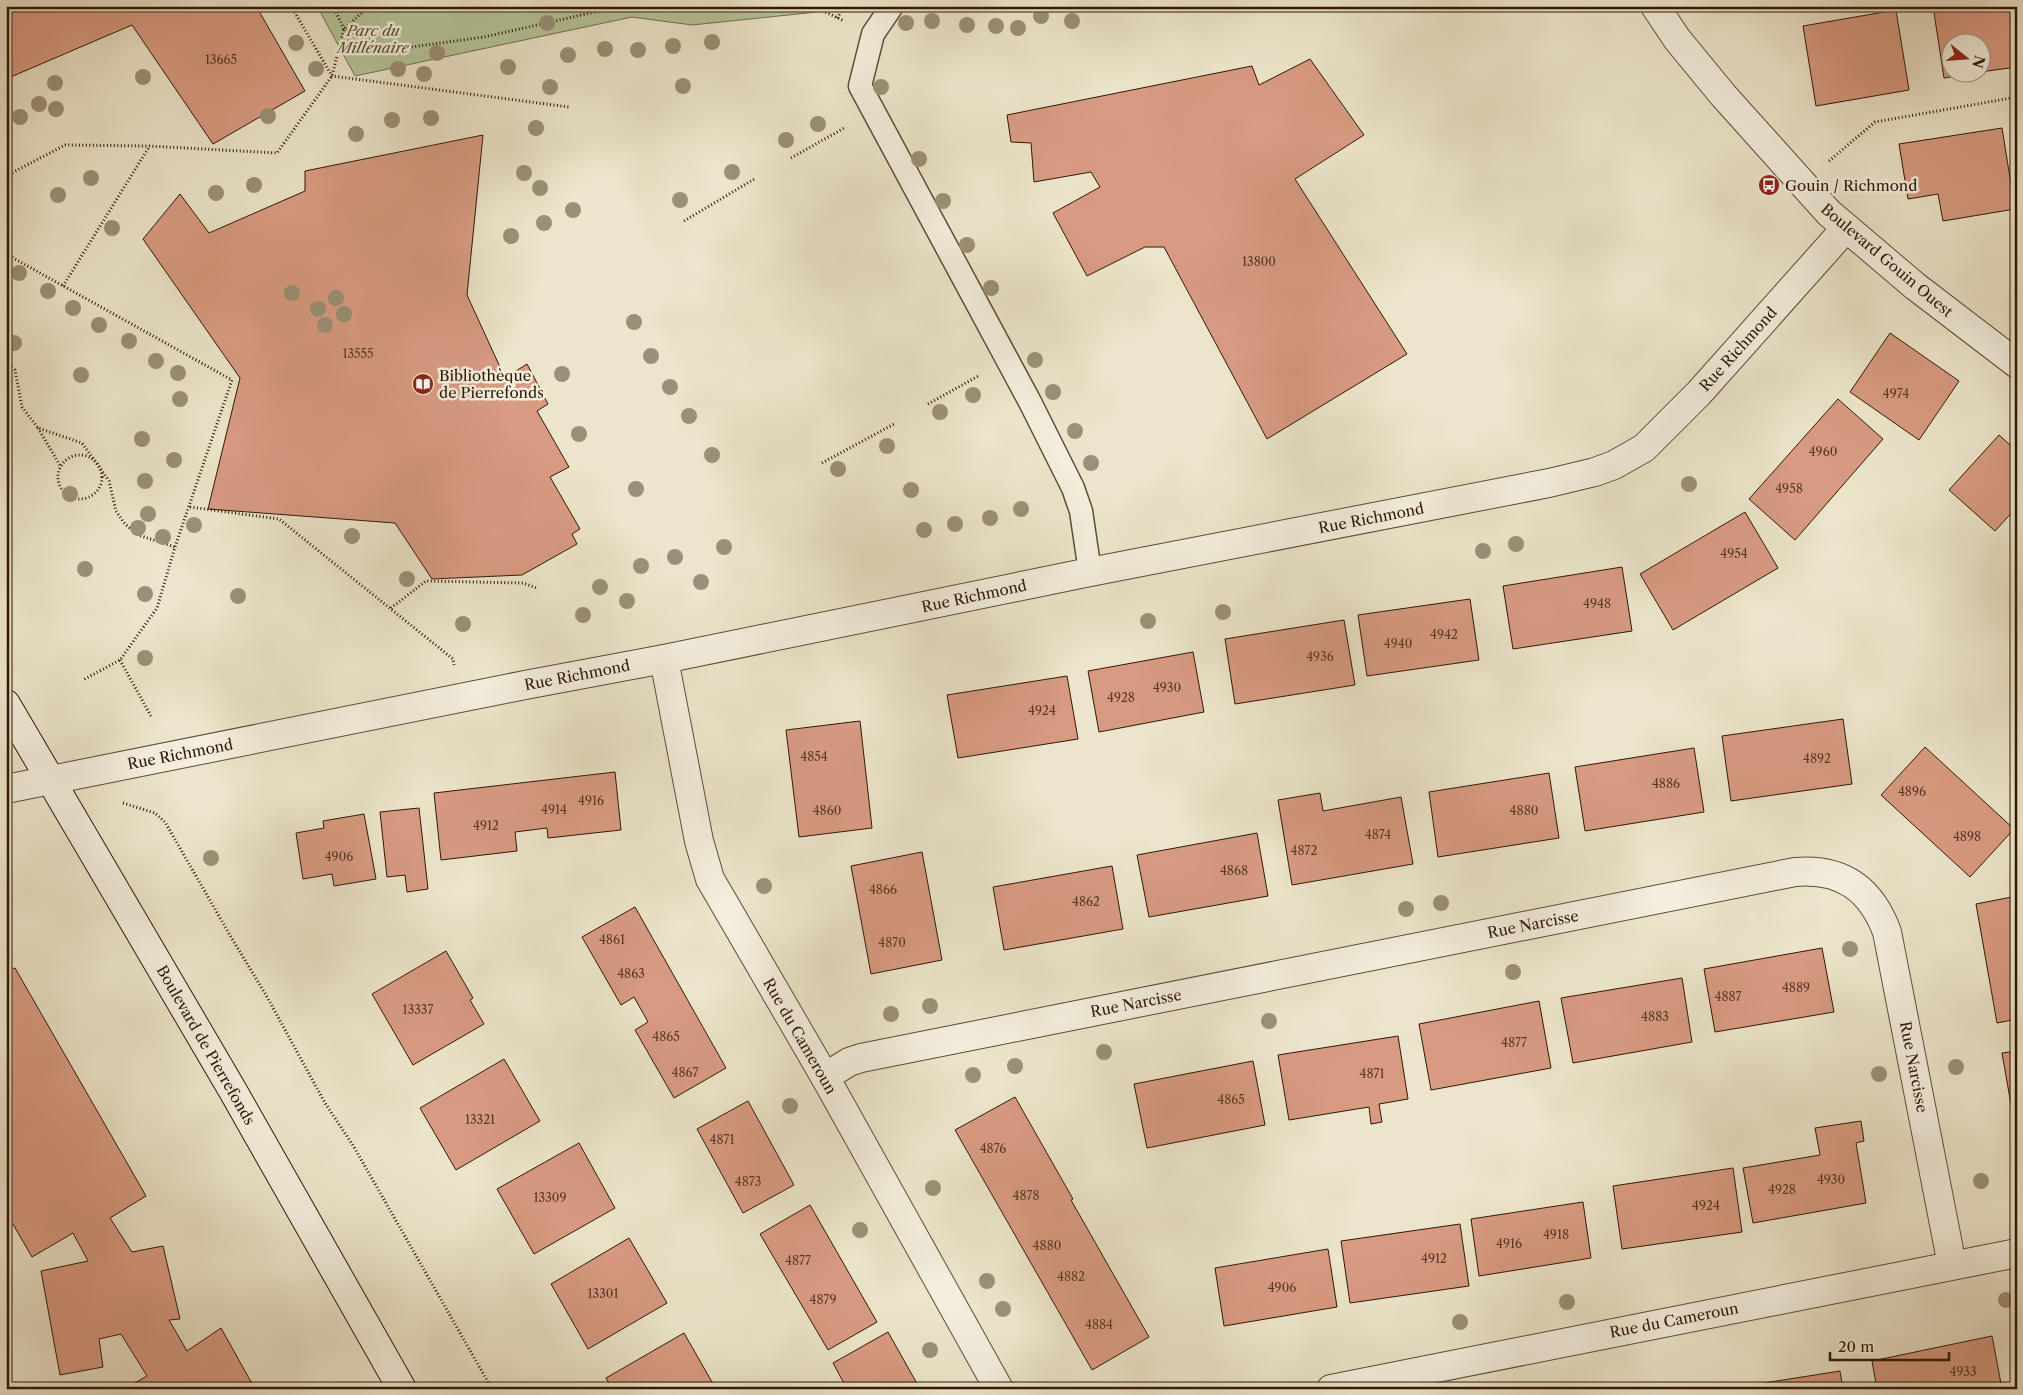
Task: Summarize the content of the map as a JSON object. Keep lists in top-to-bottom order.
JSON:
{
  "streets": {
    "street": [
      "Boulevard Gouin Ouest",
      "Rue Richmond",
      "Rue Narcisse",
      "Rue du Cameroun",
      "Boulevard de Pierrefonds"
    ]
  },
  "crossings": [
    ["Boulevard Gouin Ouest", "Rue Richmond"],
    ["Rue Richmond", "Rue du Cameroun"],
    ["Rue Richmond", "Boulevard de Pierrefonds"],
    ["Rue Narcisse", "Rue du Cameroun"]
  ],
  "parks": ["Parc du Millénaire"],
  "places": {
    "bus stop": ["Gouin / Richmond"],
    "library": ["Bibliothèque de Pierrefonds"]
  },
  "house_numbers": [
    "13665",
    "13800",
    "13555",
    "4974",
    "4960",
    "4958",
    "4954",
    "4948",
    "4942",
    "4940",
    "4936",
    "4930",
    "4928",
    "4924",
    "4854",
    "4892",
    "4886",
    "4896",
    "4916",
    "4914",
    "4860",
    "4880",
    "4912",
    "4874",
    "4898",
    "4872",
    "4906",
    "4868",
    "4866",
    "4862",
    "4861",
    "4870",
    "4863",
    "4889",
    "4887",
    "13337",
    "4883",
    "4865",
    "4877",
    "4867",
    "4871",
    "4865",
    "13321",
    "4871",
    "4876",
    "4930",
    "4873",
    "4928",
    "4878",
    "13309",
    "4924",
    "4918",
    "4916",
    "4880",
    "4912",
    "4877",
    "4882",
    "4906",
    "13301",
    "4879",
    "4884",
    "4933"
  ],
  "scale_bar": "20 m",
  "north": "right"
}
